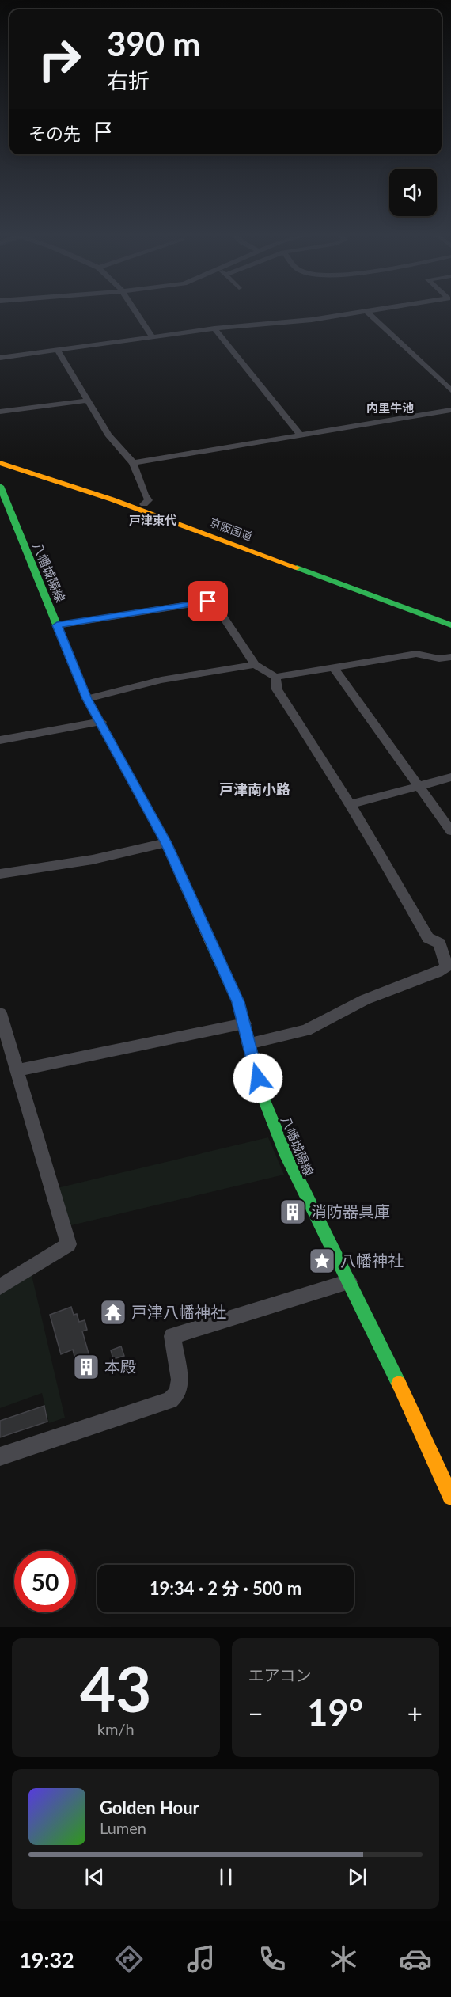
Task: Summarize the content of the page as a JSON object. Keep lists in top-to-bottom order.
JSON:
{
  "streets": {
    "main road": ["京阪国道", "八幡城陽線"]
  },
  "districts": ["内里牛池", "戸津東代", "戸津南小路"],
  "places": {
    "building": ["消防器具庫", "本殿"],
    "place": ["八幡神社"],
    "temple": ["戸津八幡神社"]
  },
  "page": {
    "turn": ["390 m", "右折"],
    "then": "その先",
    "limit": "50",
    "trip": "19:34 · 2 分 · 500 m",
    "tile": [
      ["43", "km/h"],
      "エアコン"
    ],
    "heat": ["−", "19°", "+"],
    "song": ["Golden Hour", "Lumen"],
    "tabs": "19:32"
  }
}
